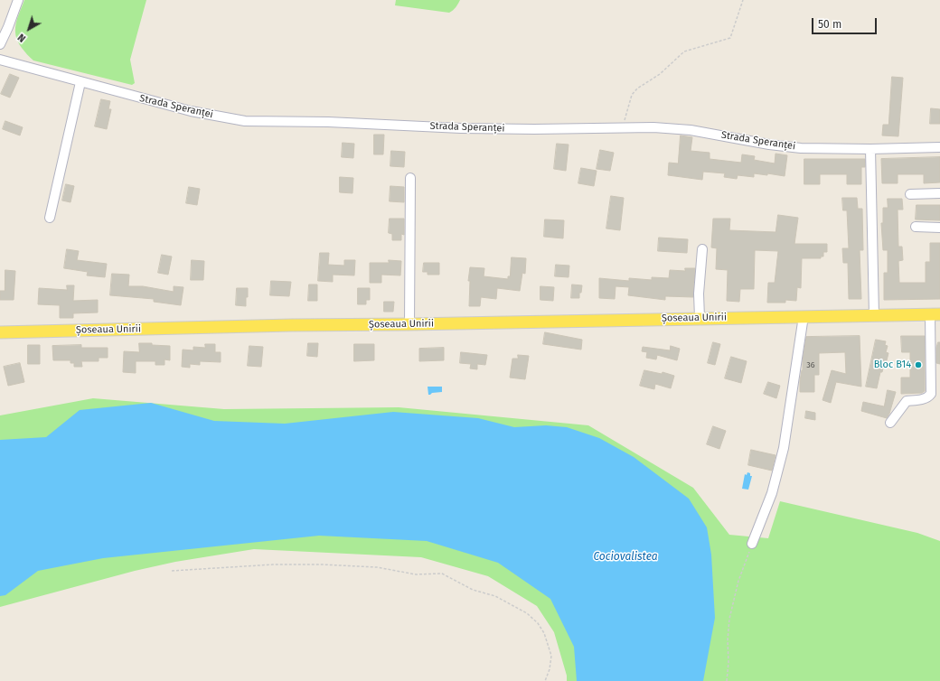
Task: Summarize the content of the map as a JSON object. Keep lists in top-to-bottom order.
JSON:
{
  "streets": {
    "main road": ["Șoseaua Unirii"],
    "street": ["Strada Speranței"]
  },
  "water": ["Cociovalistea"],
  "places": ["Bloc B14"],
  "house_numbers": ["36"],
  "scale_bar": "50 m",
  "north": "bottom left"
}
